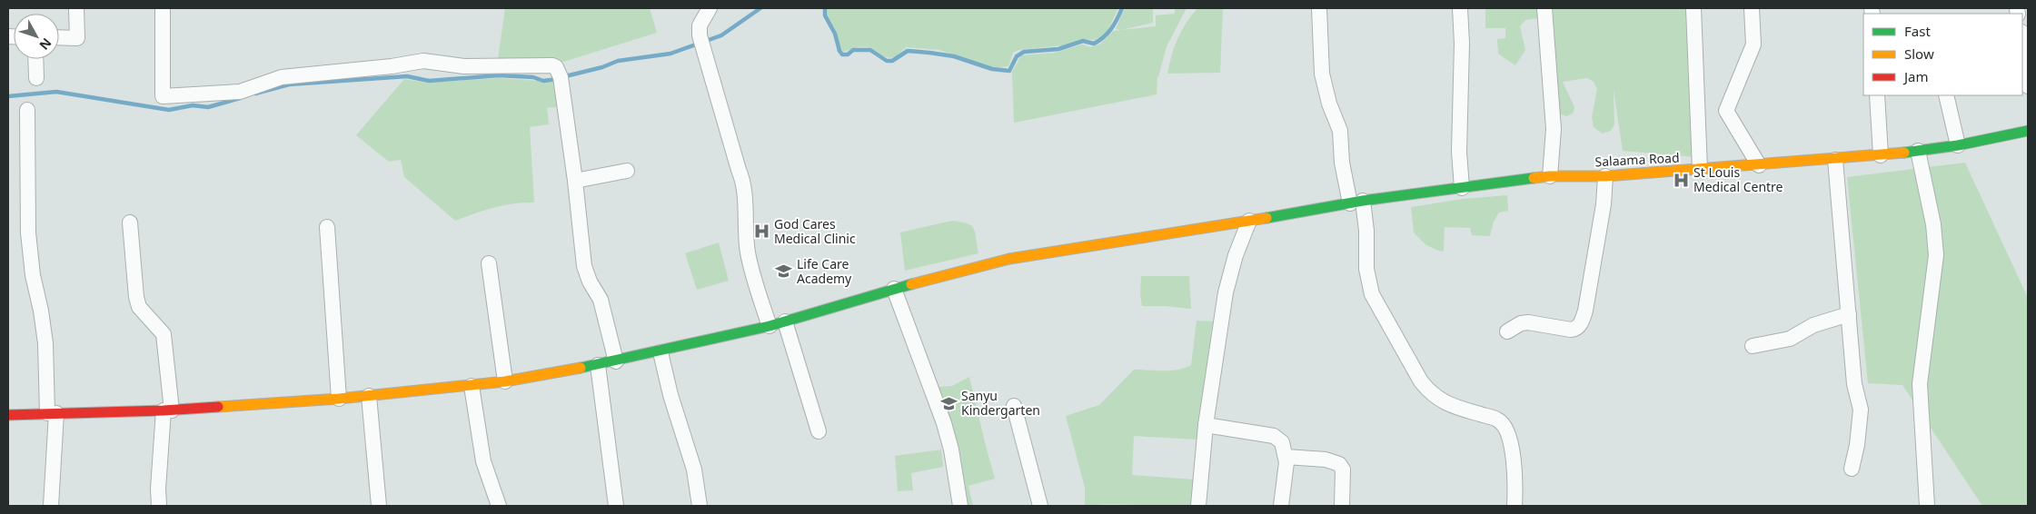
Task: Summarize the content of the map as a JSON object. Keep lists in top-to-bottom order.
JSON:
{
  "streets": {
    "main road": ["Salaama Road"]
  },
  "places": {
    "hospital": ["St Louis Medical Centre", "God Cares Medical Clinic"],
    "school or university": ["Life Care Academy", "Sanyu Kindergarten"]
  },
  "legend": ["Fast", "Slow", "Jam"],
  "north": "bottom right"
}
